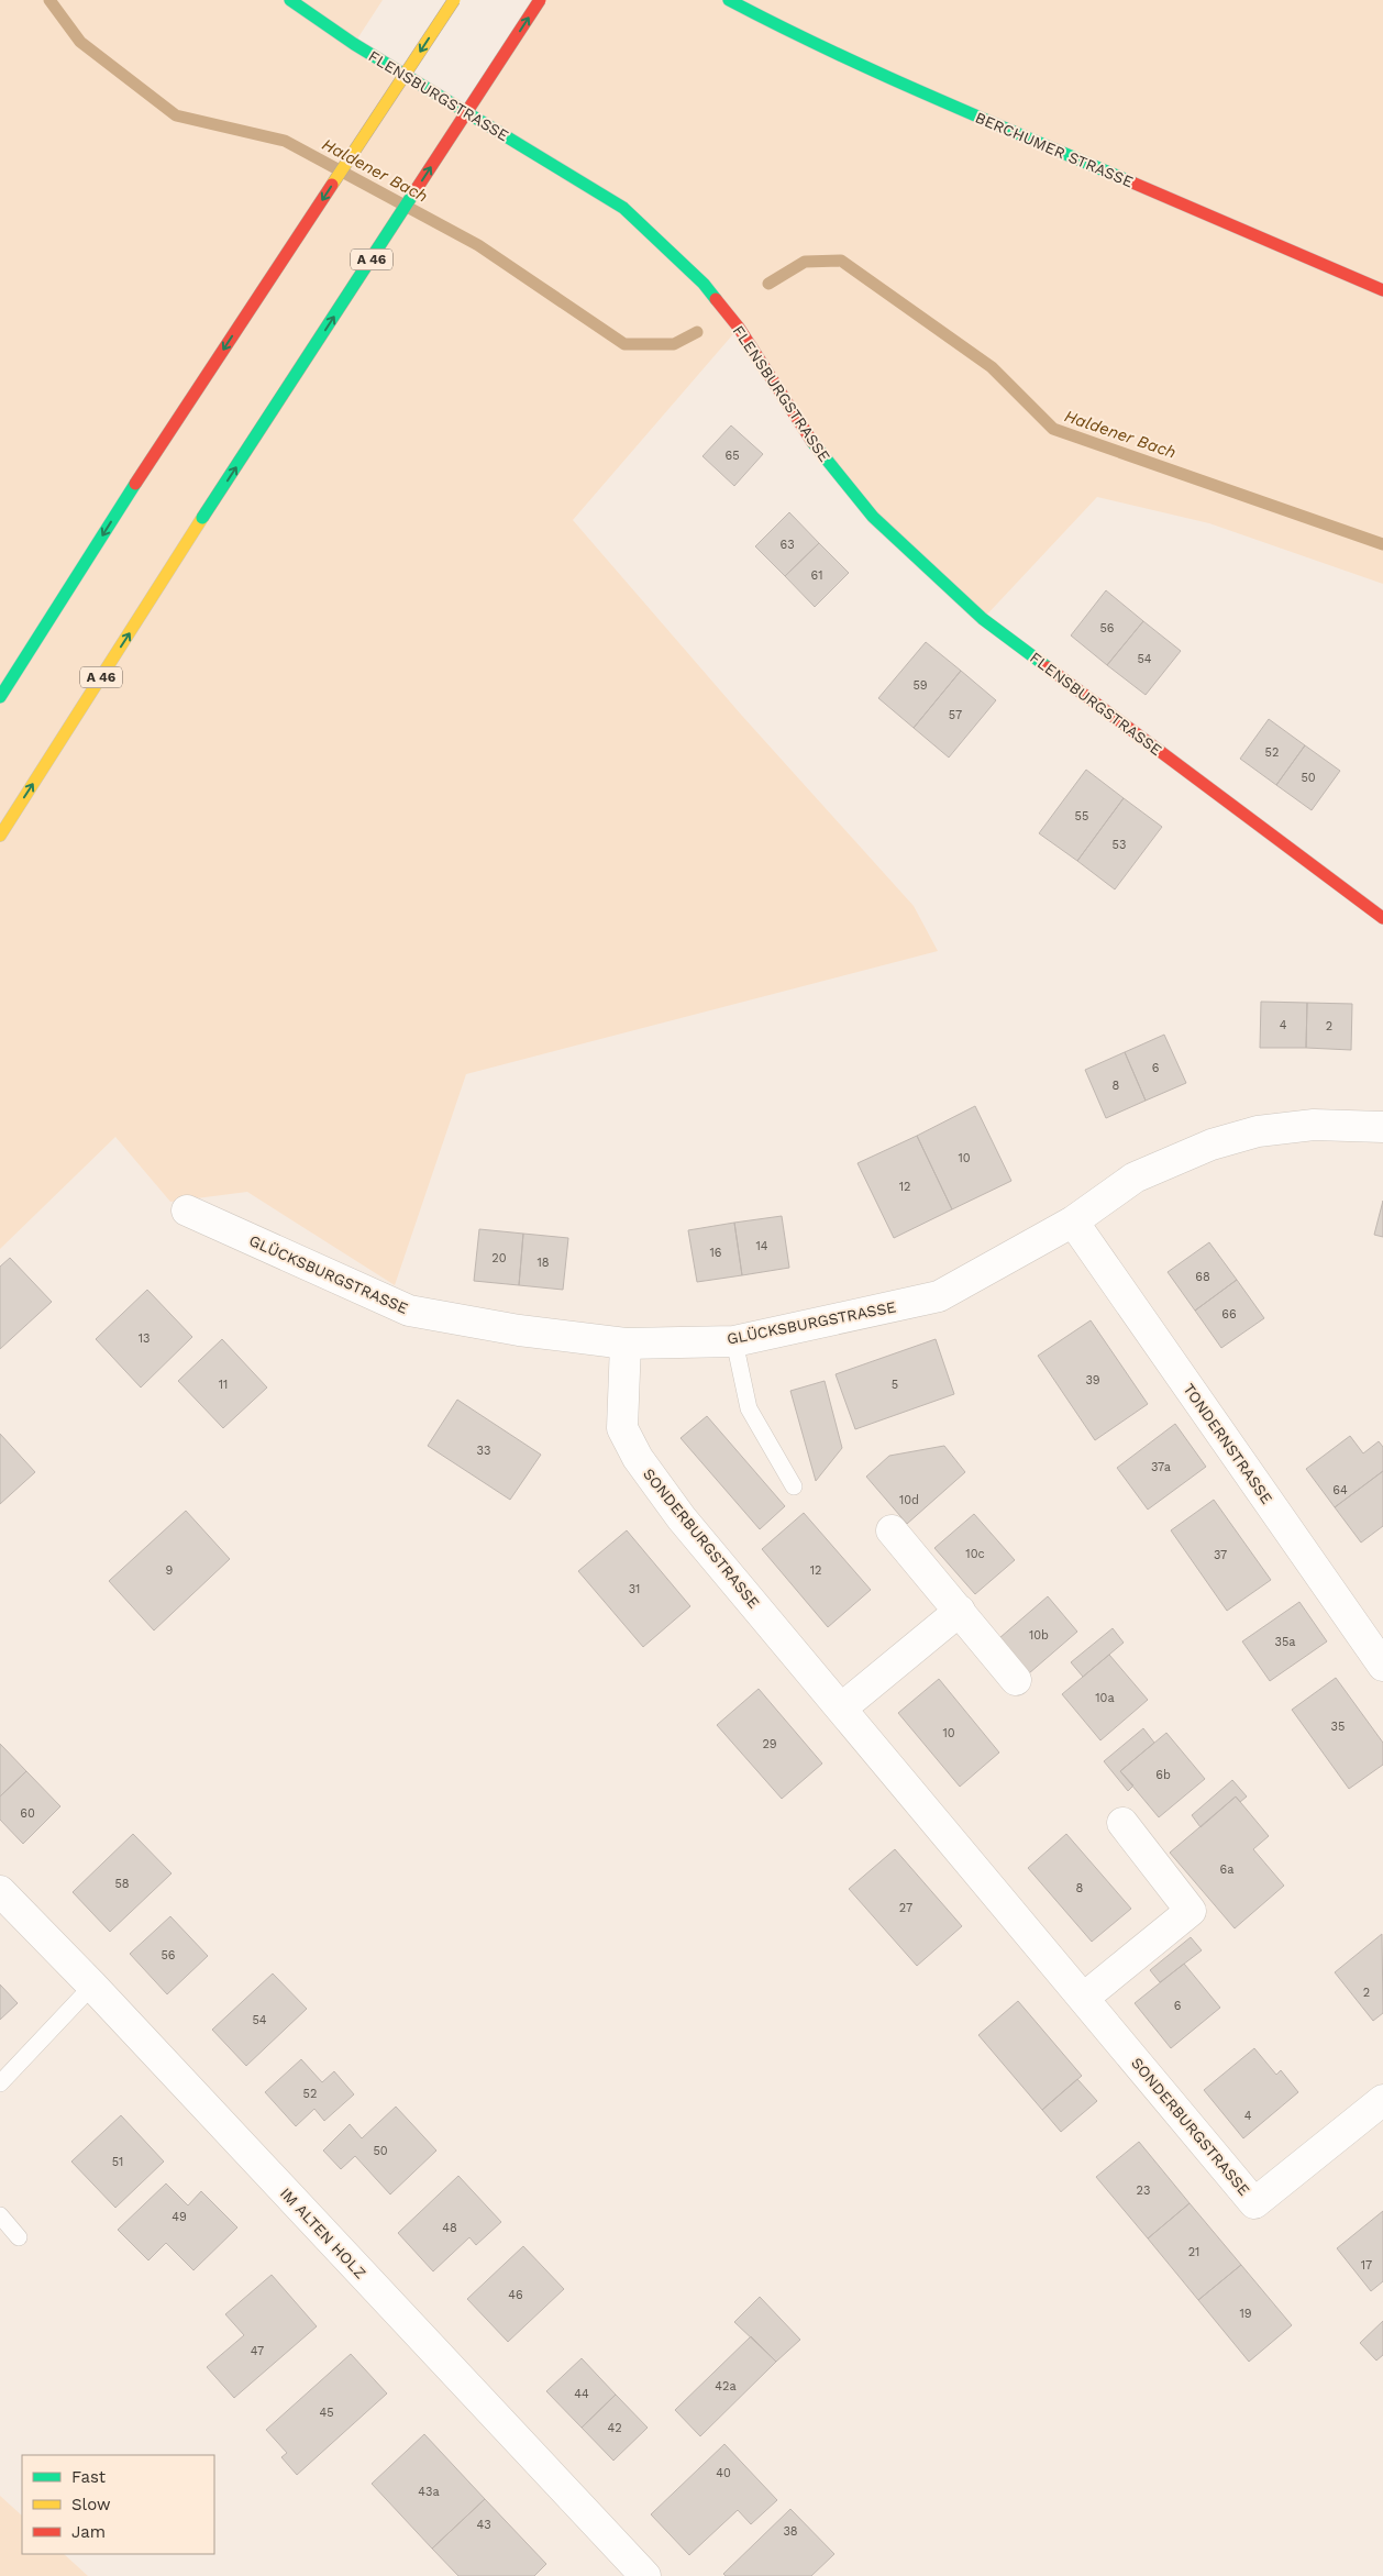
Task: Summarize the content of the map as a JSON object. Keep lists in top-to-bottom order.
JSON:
{
  "streets": {
    "main road": ["FLENSBURGSTRASSE", "BERCHUMER STRASSE", "A 46"],
    "street": [
      "GLÜCKSBURGSTRASSE",
      "TONDERNSTRASSE",
      "SONDERBURGSTRASSE",
      "IM ALTEN HOLZ"
    ]
  },
  "crossings": [
    ["GLÜCKSBURGSTRASSE", "TONDERNSTRASSE"],
    ["GLÜCKSBURGSTRASSE", "SONDERBURGSTRASSE"]
  ],
  "water": ["Haldener Bach"],
  "house_numbers": [
    "65",
    "63",
    "61",
    "56",
    "54",
    "59",
    "57",
    "52",
    "50",
    "55",
    "53",
    "4",
    "2",
    "6",
    "8",
    "10",
    "12",
    "14",
    "16",
    "20",
    "18",
    "68",
    "66",
    "13",
    "39",
    "11",
    "5",
    "33",
    "37a",
    "64",
    "10d",
    "10c",
    "37",
    "9",
    "12",
    "31",
    "10b",
    "35a",
    "10a",
    "35",
    "10",
    "29",
    "6b",
    "60",
    "6a",
    "58",
    "8",
    "27",
    "56",
    "2",
    "6",
    "54",
    "52",
    "4",
    "50",
    "51",
    "23",
    "49",
    "48",
    "21",
    "17",
    "46",
    "19",
    "47",
    "42a",
    "44",
    "45",
    "42",
    "40",
    "43a",
    "43",
    "38"
  ],
  "legend": ["Fast", "Slow", "Jam"]
}
